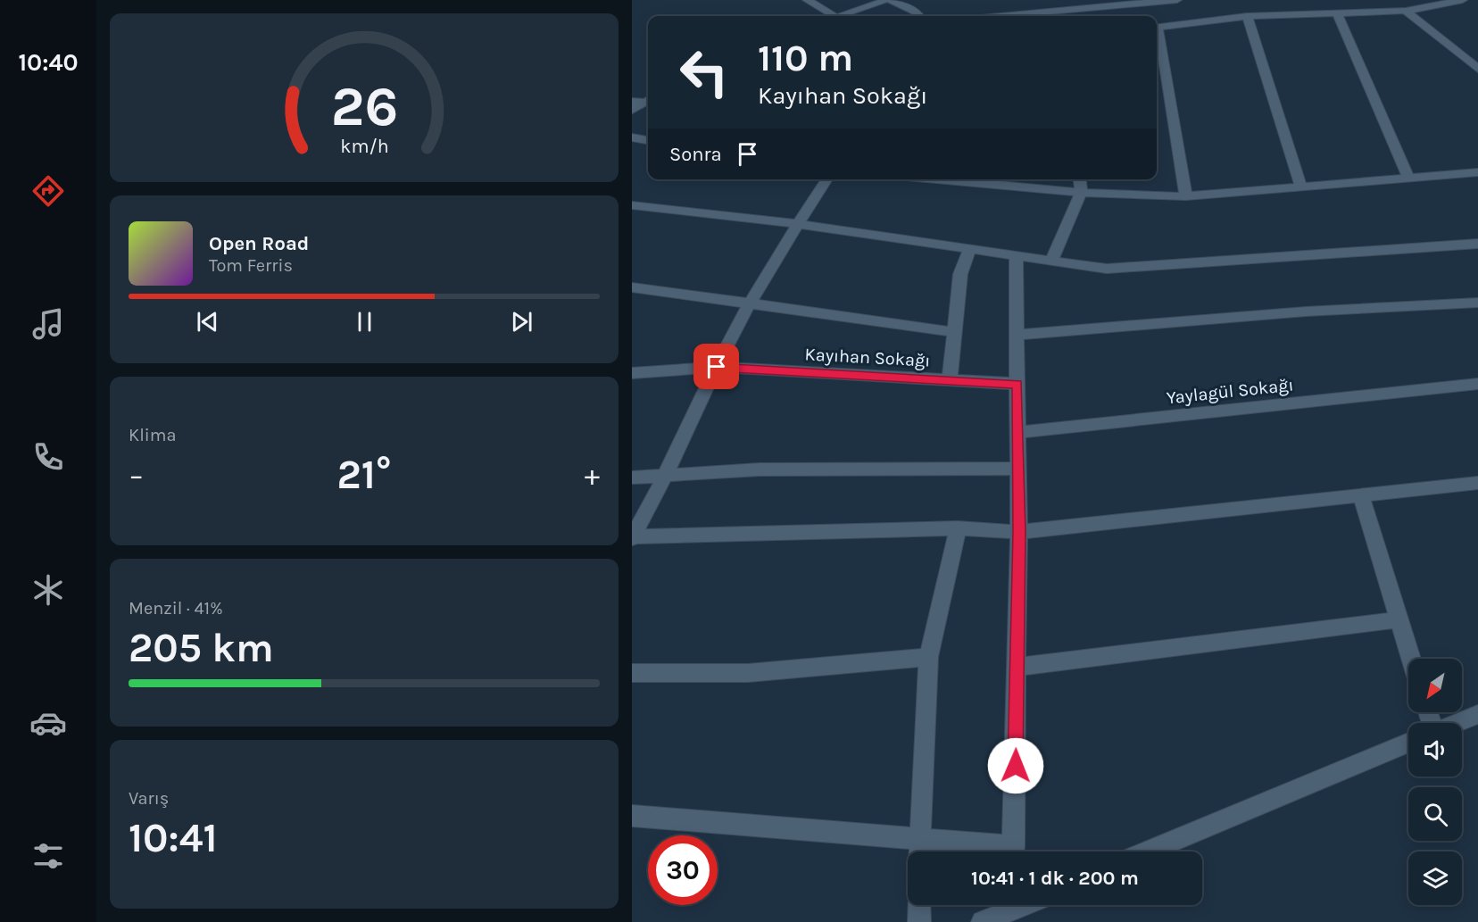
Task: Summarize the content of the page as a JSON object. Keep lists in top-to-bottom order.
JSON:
{
  "streets": {
    "street": ["Kayıhan Sokağı", "Yaylagül Sokağı"]
  },
  "north": "bottom left",
  "page": {
    "tabs": "10:40",
    "turn": ["110 m", "Kayıhan Sokağı"],
    "then": "Sonra",
    "song": ["Open Road", "Tom Ferris"],
    "tile": [
      "Klima",
      ["Menzil · 41%", "205 km"],
      ["Varış", "10:41"]
    ],
    "heat": ["−", "21°", "+"],
    "limit": "30",
    "trip": "10:41 · 1 dk · 200 m",
    "gauge": ["26", "km/h"]
  }
}
